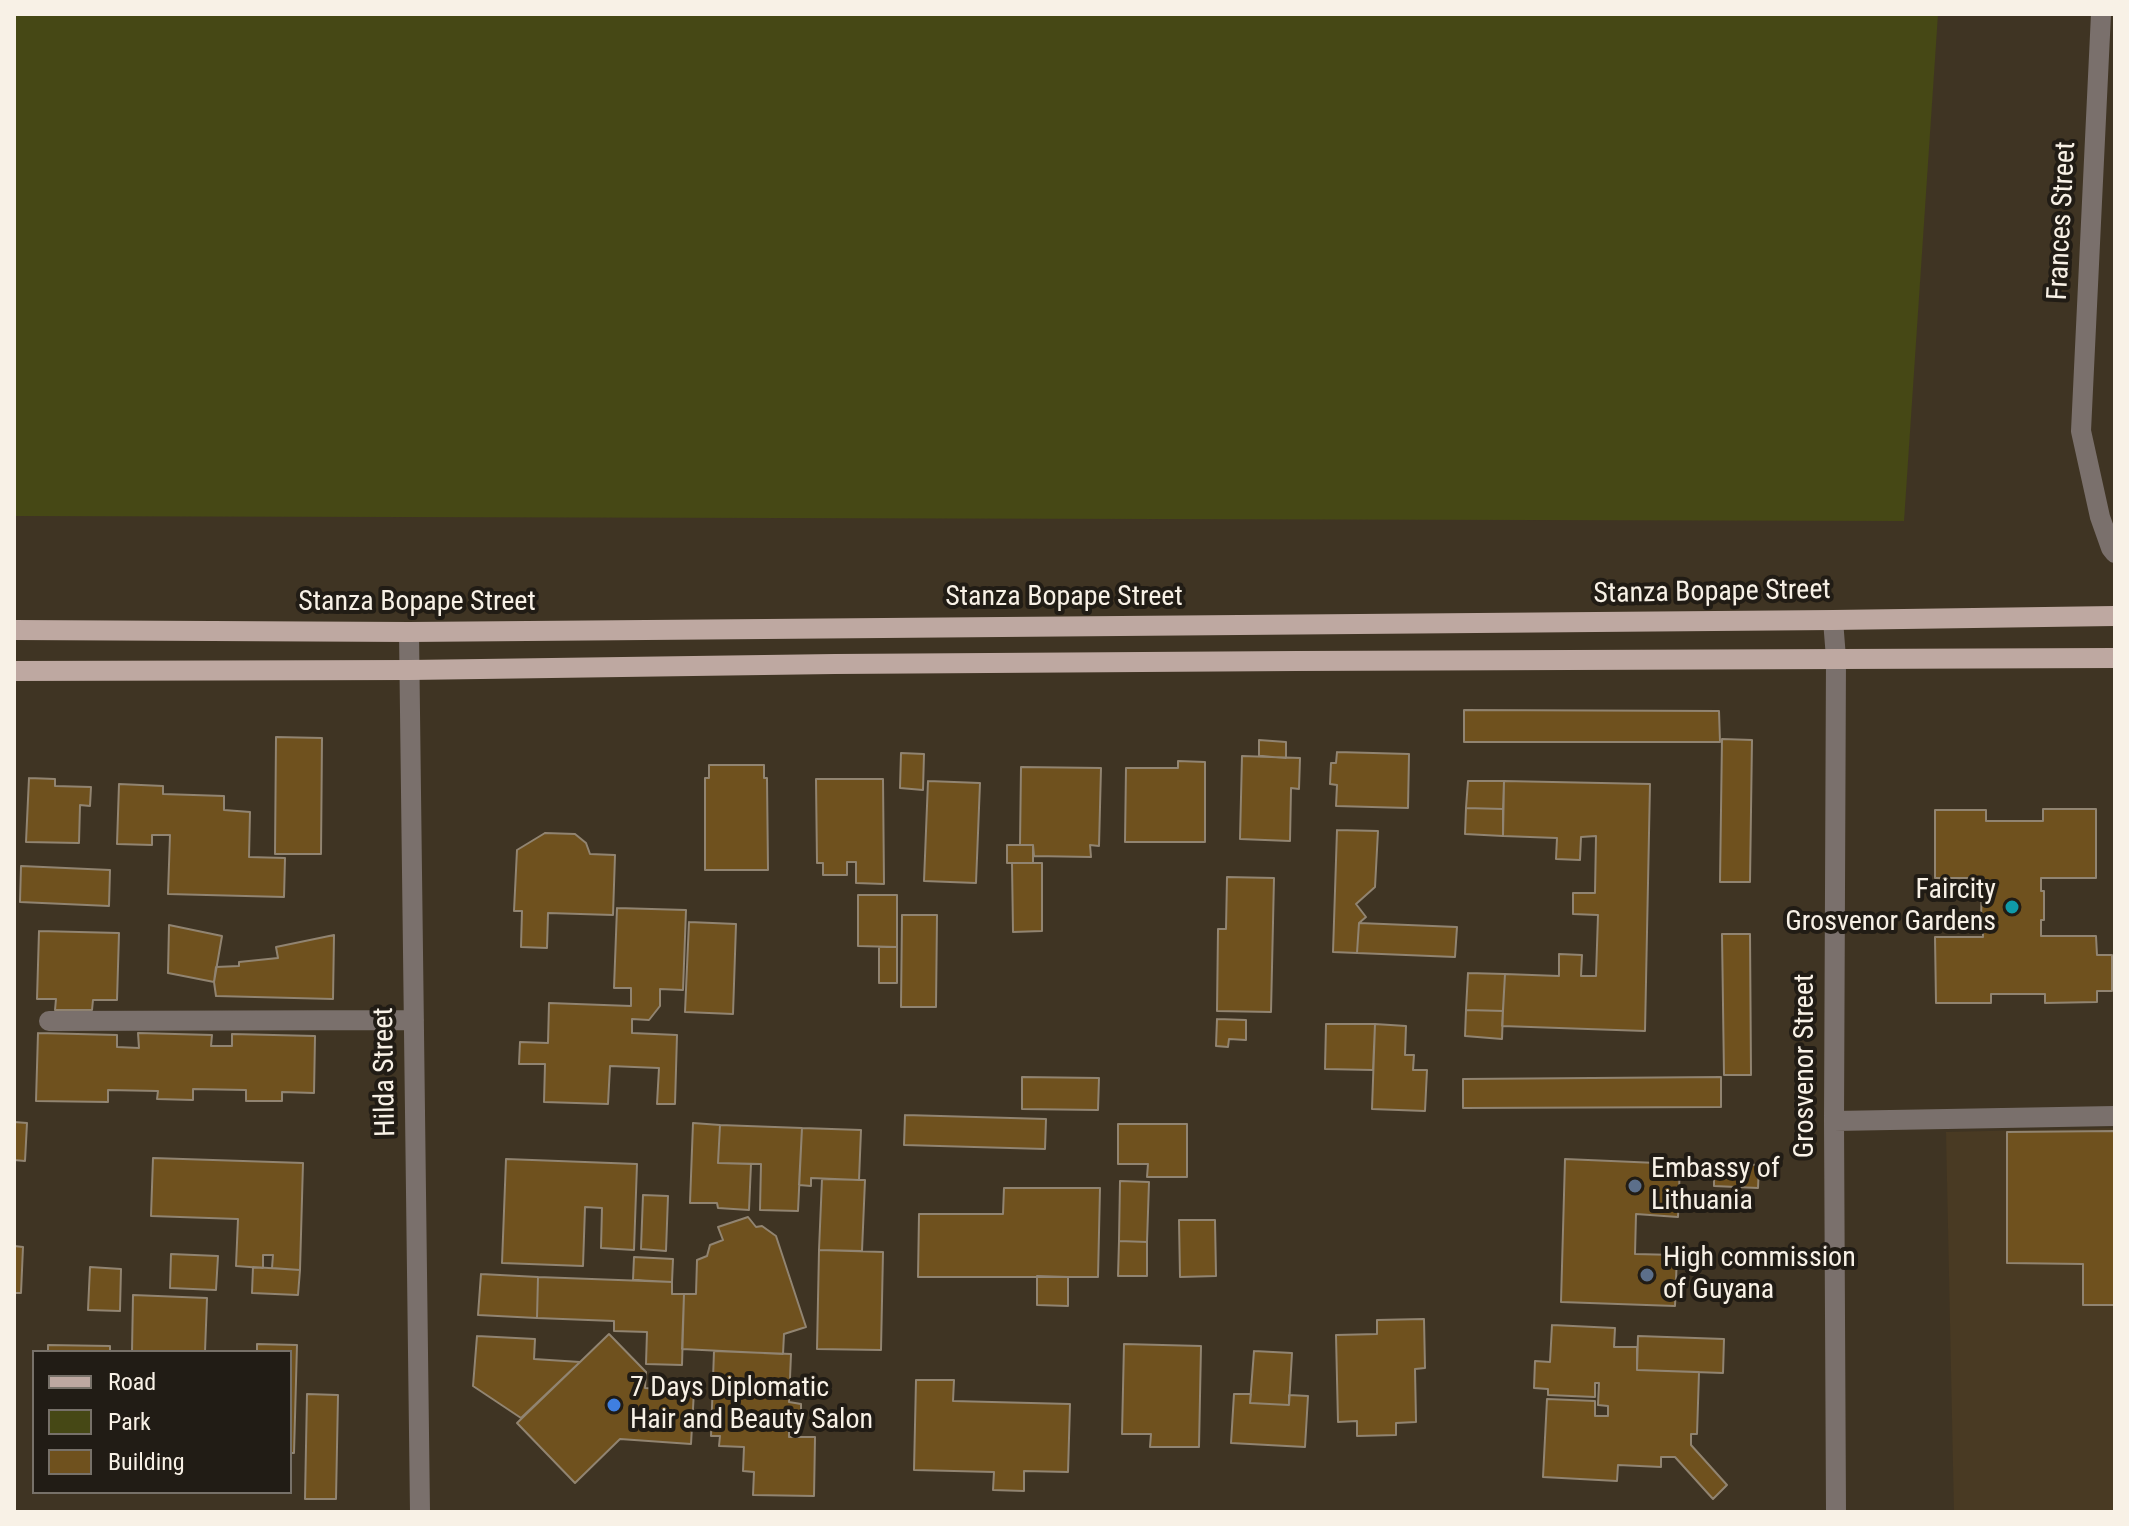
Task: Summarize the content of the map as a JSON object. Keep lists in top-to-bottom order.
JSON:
{
  "streets": {
    "main road": ["Stanza Bopape Street"],
    "street": ["Frances Street", "Grosvenor Street", "Hilda Street"]
  },
  "crossings": [
    ["Stanza Bopape Street", "Grosvenor Street"],
    ["Stanza Bopape Street", "Hilda Street"]
  ],
  "places": [
    "Faircity Grosvenor Gardens",
    "Embassy of Lithuania",
    "High commission of Guyana",
    "7 Days Diplomatic Hair and Beauty Salon"
  ],
  "legend": ["Road", "Park", "Building"]
}
